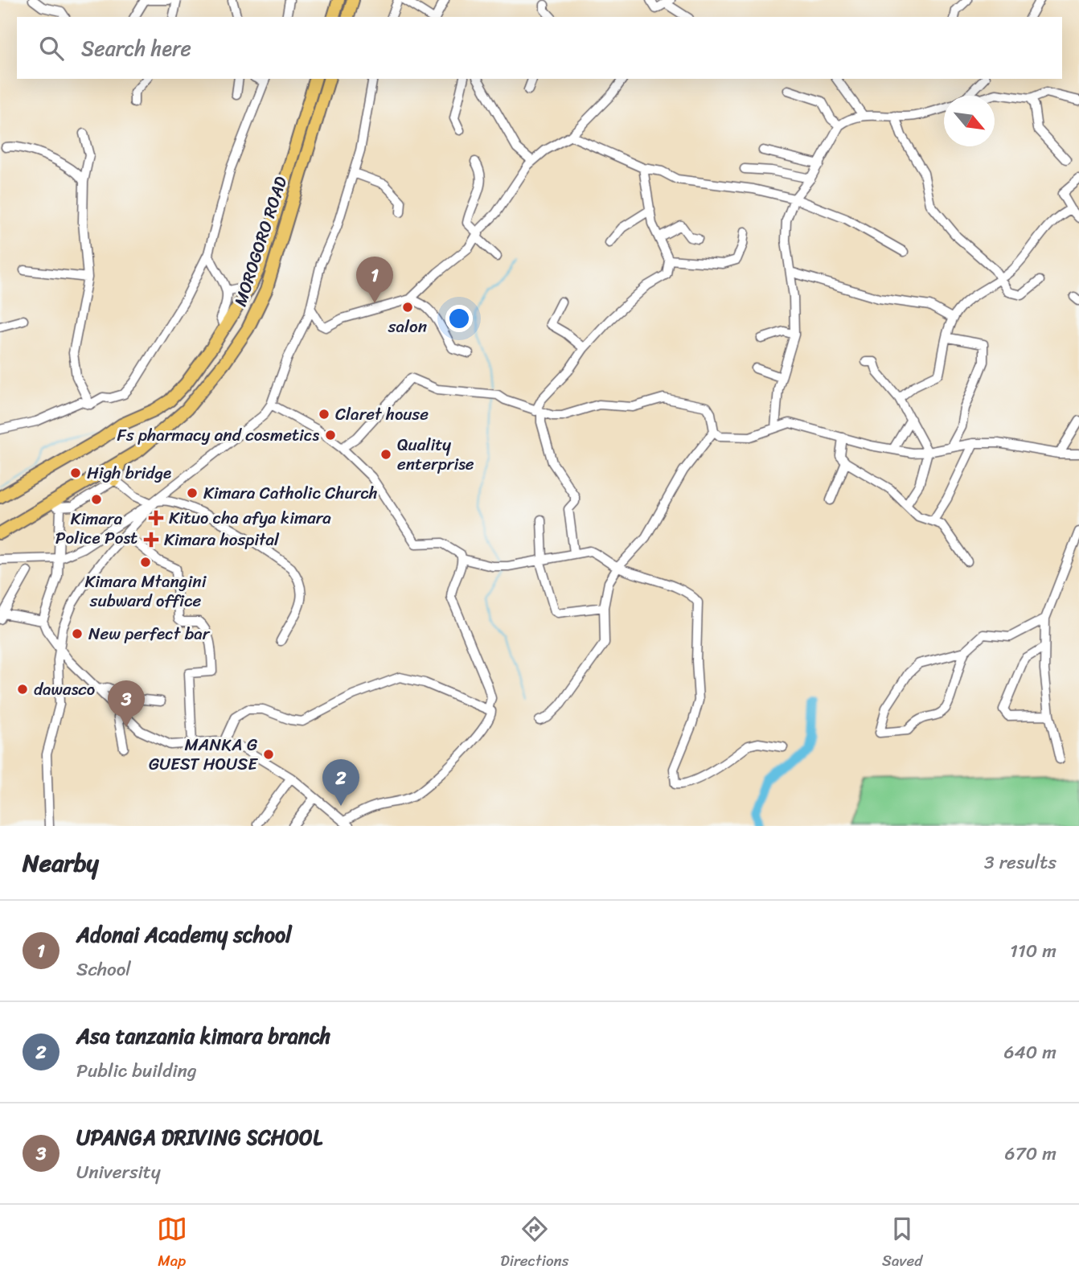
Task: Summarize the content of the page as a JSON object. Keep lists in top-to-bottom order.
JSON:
{
  "streets": {
    "highway": ["MOROGORO ROAD"]
  },
  "places": {
    "other": [
      "salon",
      "Claret house",
      "Fs pharmacy and cosmetics",
      "Quality enterprise",
      "High bridge",
      "Kimara Catholic Church",
      "Kimara Police Post",
      "Kimara Mtangini subward office",
      "New perfect bar",
      "dawasco",
      "MANKA G GUEST HOUSE"
    ],
    "health": ["Kituo cha afya kimara", "Kimara hospital"]
  },
  "north": "bottom right",
  "page": {
    "search": "Search here",
    "pins": ["1", "3", "2"],
    "heading": ["Nearby", "3 results"],
    "list": [
      {
        "mark": "1",
        "name": "Adonai Academy school",
        "note": "School",
        "value": "110 m"
      },
      {
        "mark": "2",
        "name": "Asa tanzania kimara branch",
        "note": "Public building",
        "value": "640 m"
      },
      {
        "mark": "3",
        "name": "UPANGA DRIVING SCHOOL",
        "note": "University",
        "value": "670 m"
      }
    ],
    "nav": ["Map", "Directions", "Saved"]
  }
}
